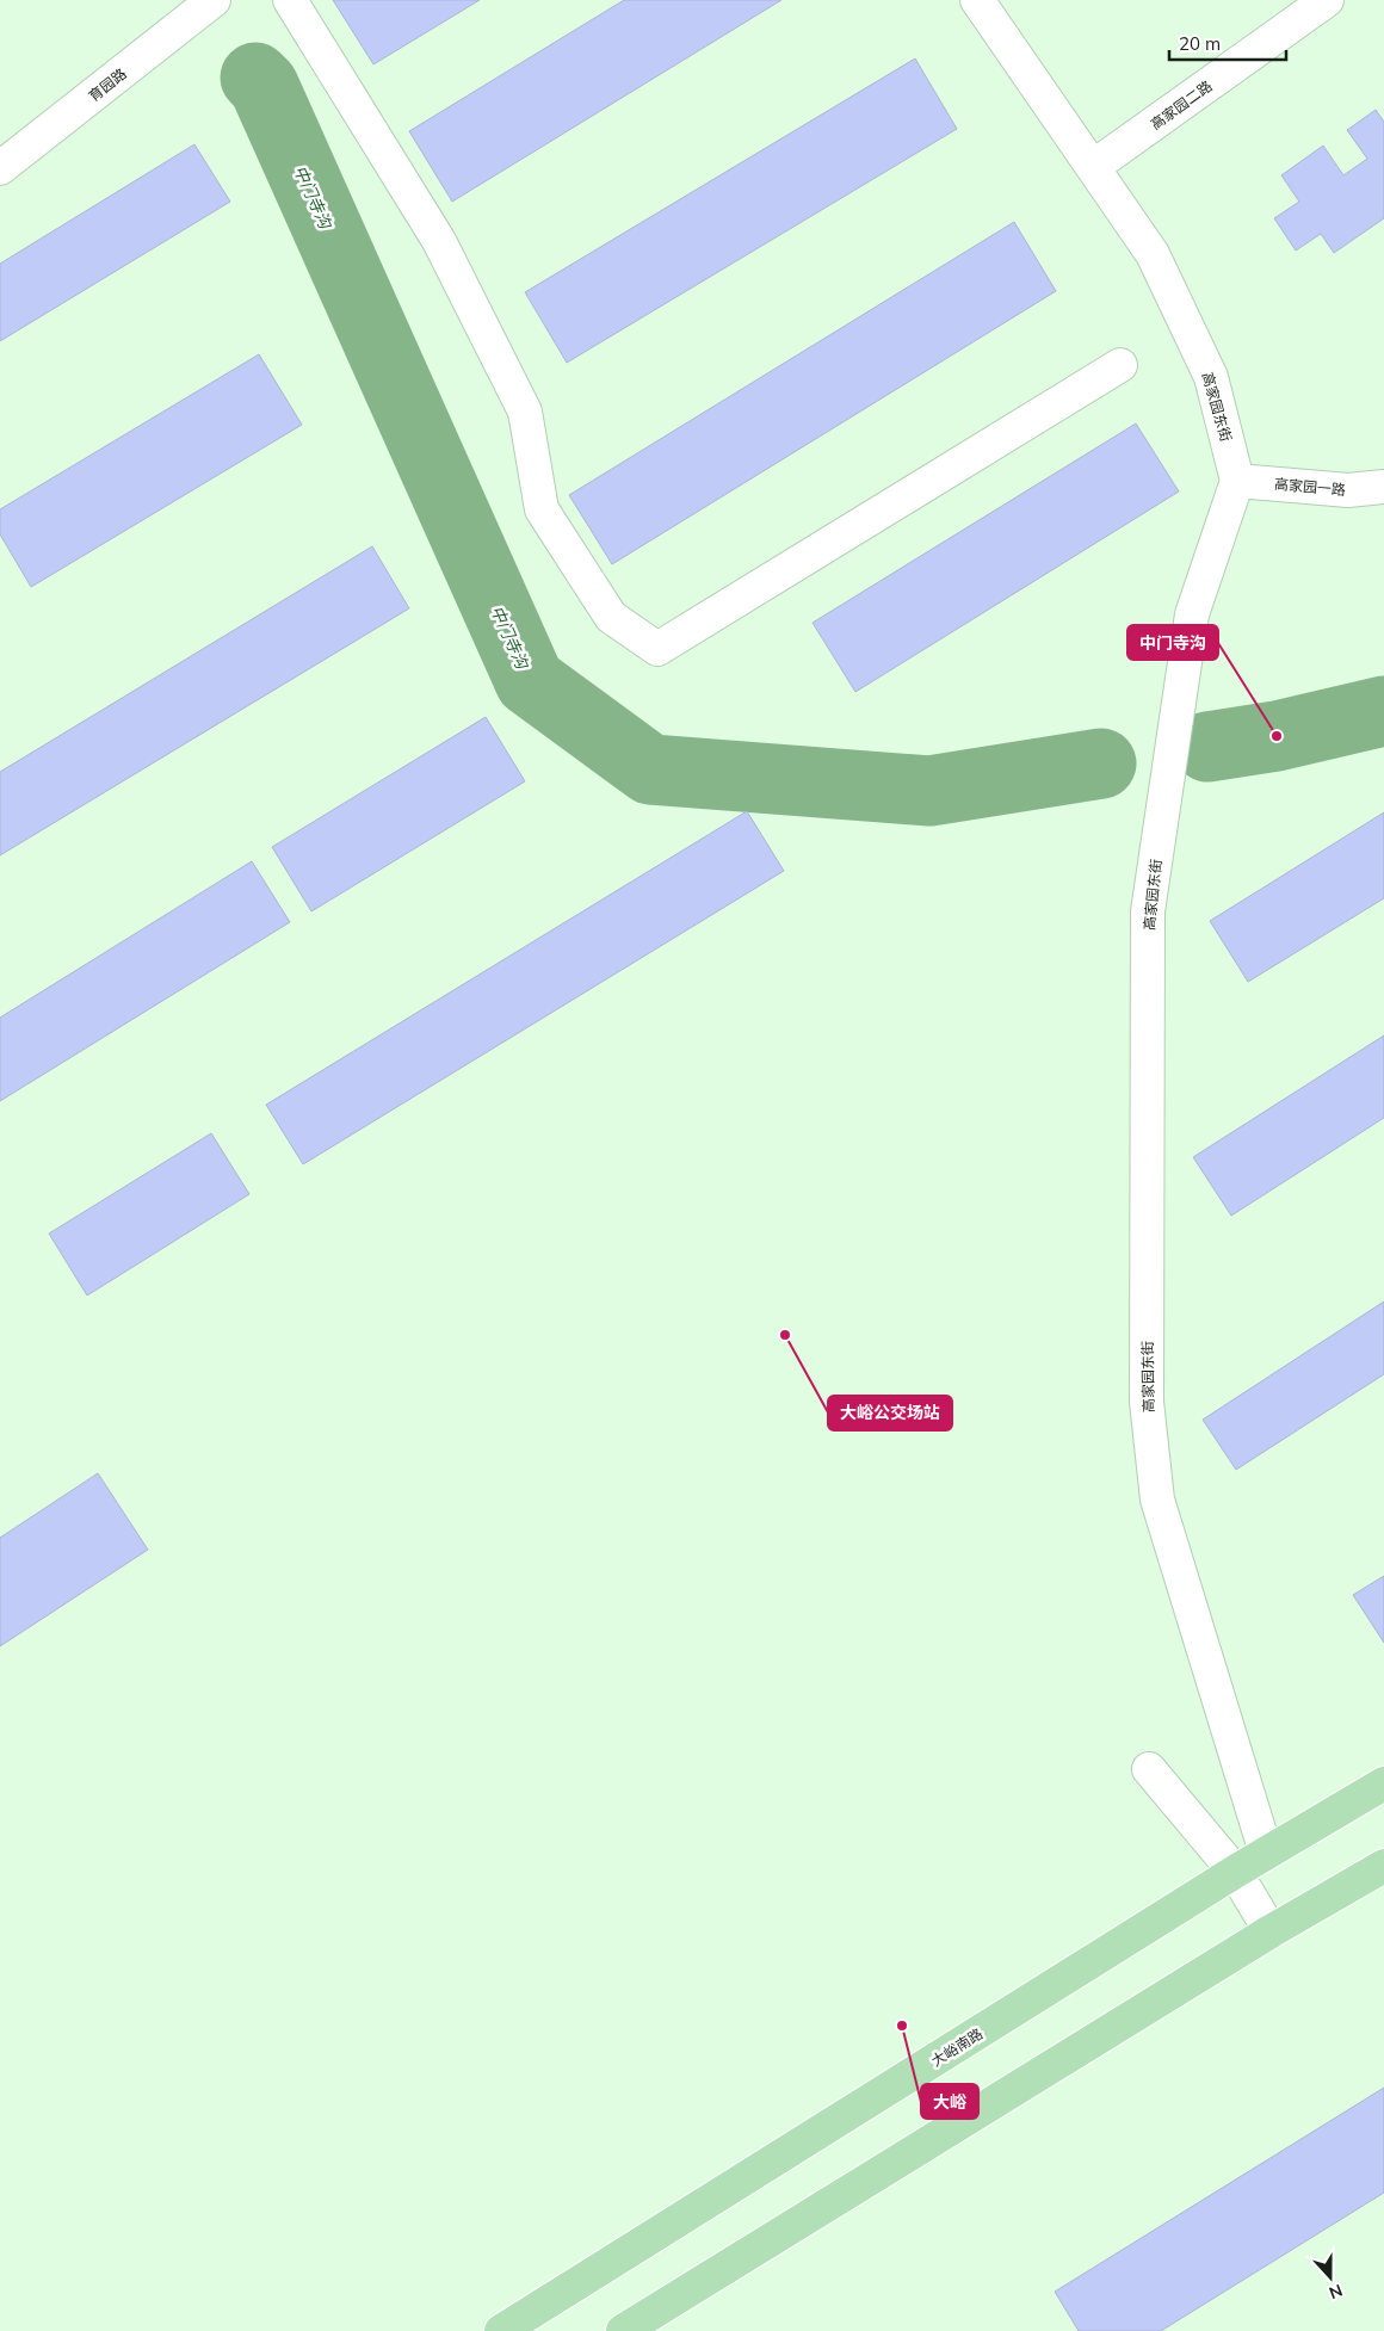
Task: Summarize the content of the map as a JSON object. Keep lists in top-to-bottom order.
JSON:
{
  "streets": {
    "main road": ["大峪南路"],
    "street": [
      "育园路",
      "高家园二路",
      "高家园东街",
      "高家园一路"
    ]
  },
  "crossings": [
    ["高家园二路", "高家园东街"],
    ["高家园东街", "高家园一路"],
    ["高家园东街", "大峪南路"]
  ],
  "water": ["中门寺沟"],
  "places": ["中门寺沟", "大峪公交场站", "大峪"],
  "scale_bar": "20 m",
  "north": "bottom"
}
